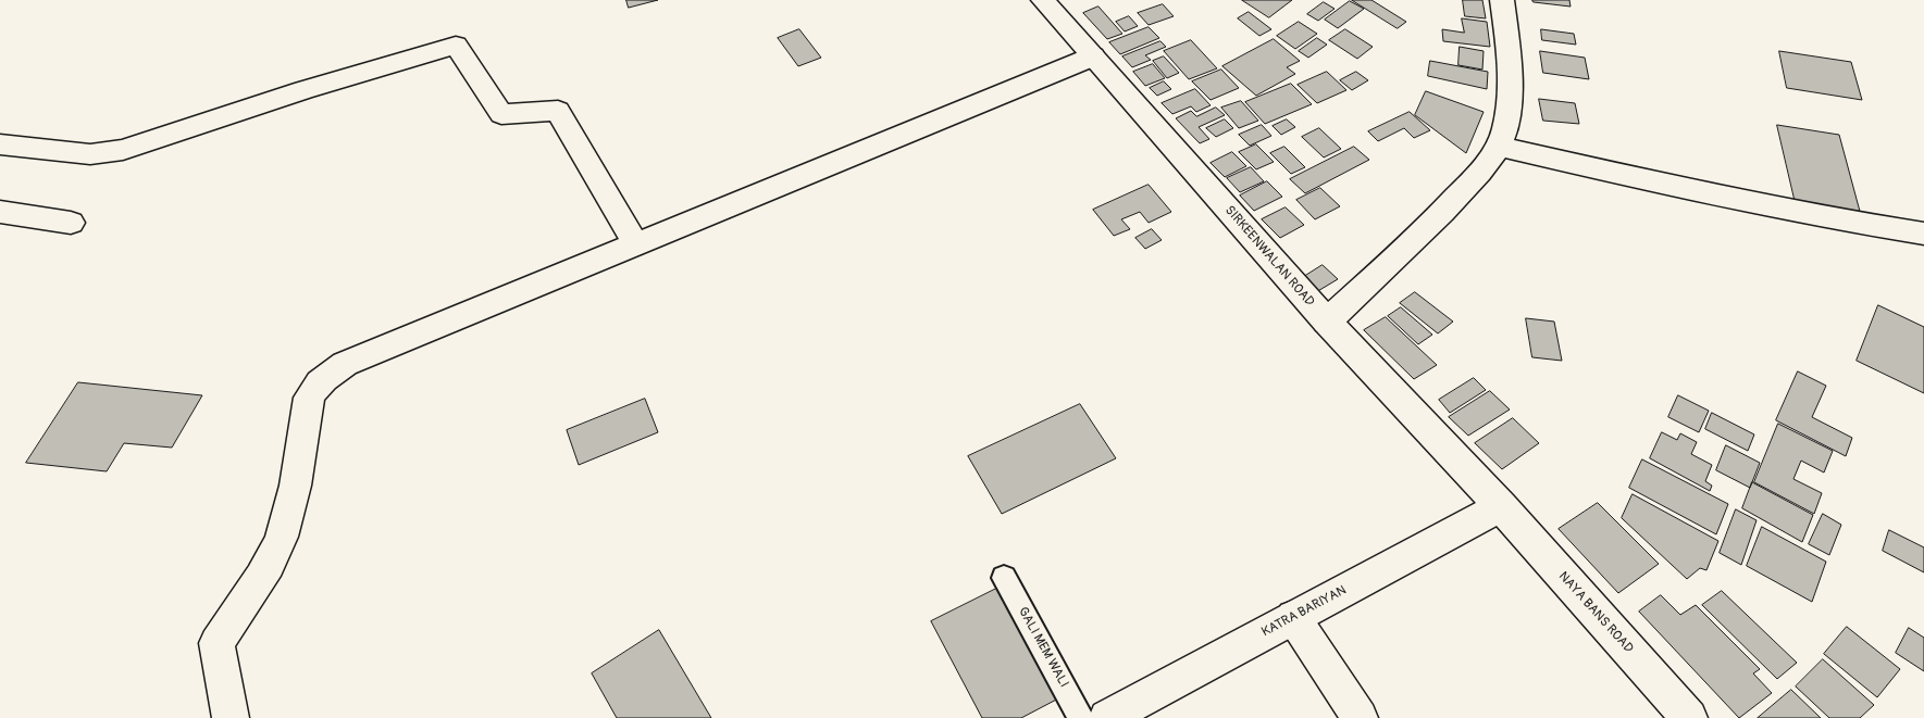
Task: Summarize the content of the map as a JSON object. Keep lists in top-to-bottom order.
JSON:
{
  "streets": {
    "street": ["SIRKEENWALAN ROAD", "KATRA BARIYAN", "NAYA BANS ROAD"],
    "lane": ["GALI MEM WALI"]
  },
  "crossings": [
    ["SIRKEENWALAN ROAD", "KATRA BARIYAN"],
    ["SIRKEENWALAN ROAD", "NAYA BANS ROAD"],
    ["KATRA BARIYAN", "NAYA BANS ROAD"]
  ]
}
